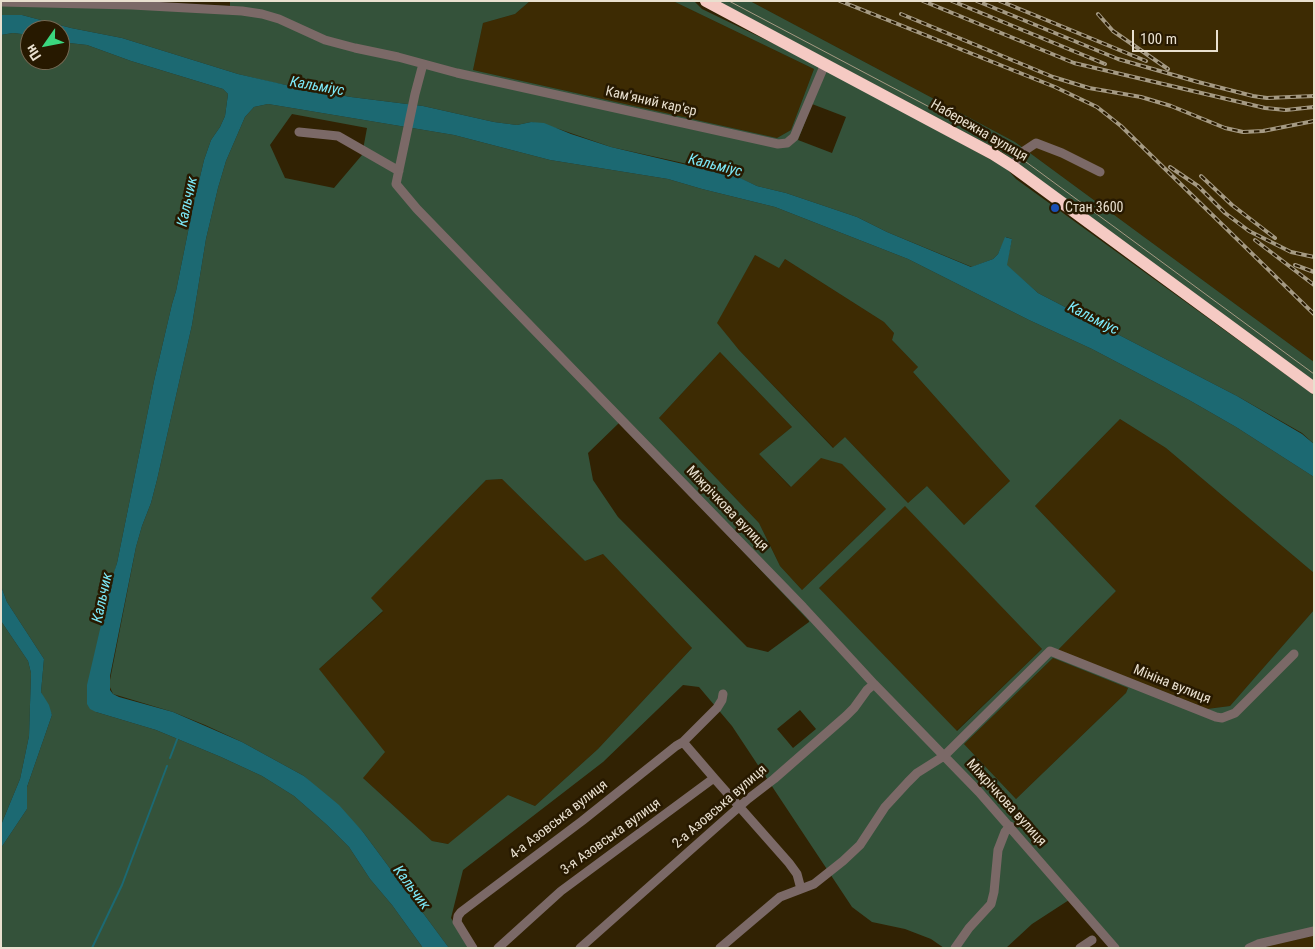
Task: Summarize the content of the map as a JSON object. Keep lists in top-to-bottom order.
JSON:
{
  "streets": {
    "highway": ["Набережна вулиця"],
    "street": [
      "Кам'яний кар'єр",
      "Міжрічкова вулиця",
      "Мініна вулиця",
      "2-а Азовська вулиця",
      "4-а Азовська вулиця",
      "3-я Азовська вулиця"
    ]
  },
  "crossings": [
    ["Кам'яний кар'єр", "Набережна вулиця"],
    ["Міжрічкова вулиця", "Мініна вулиця"],
    ["Міжрічкова вулиця", "2-а Азовська вулиця"]
  ],
  "water": ["Кальміус", "Кальчик"],
  "places": ["Стан 3600"],
  "scale_bar": "100 m",
  "north": "bottom left"
}
